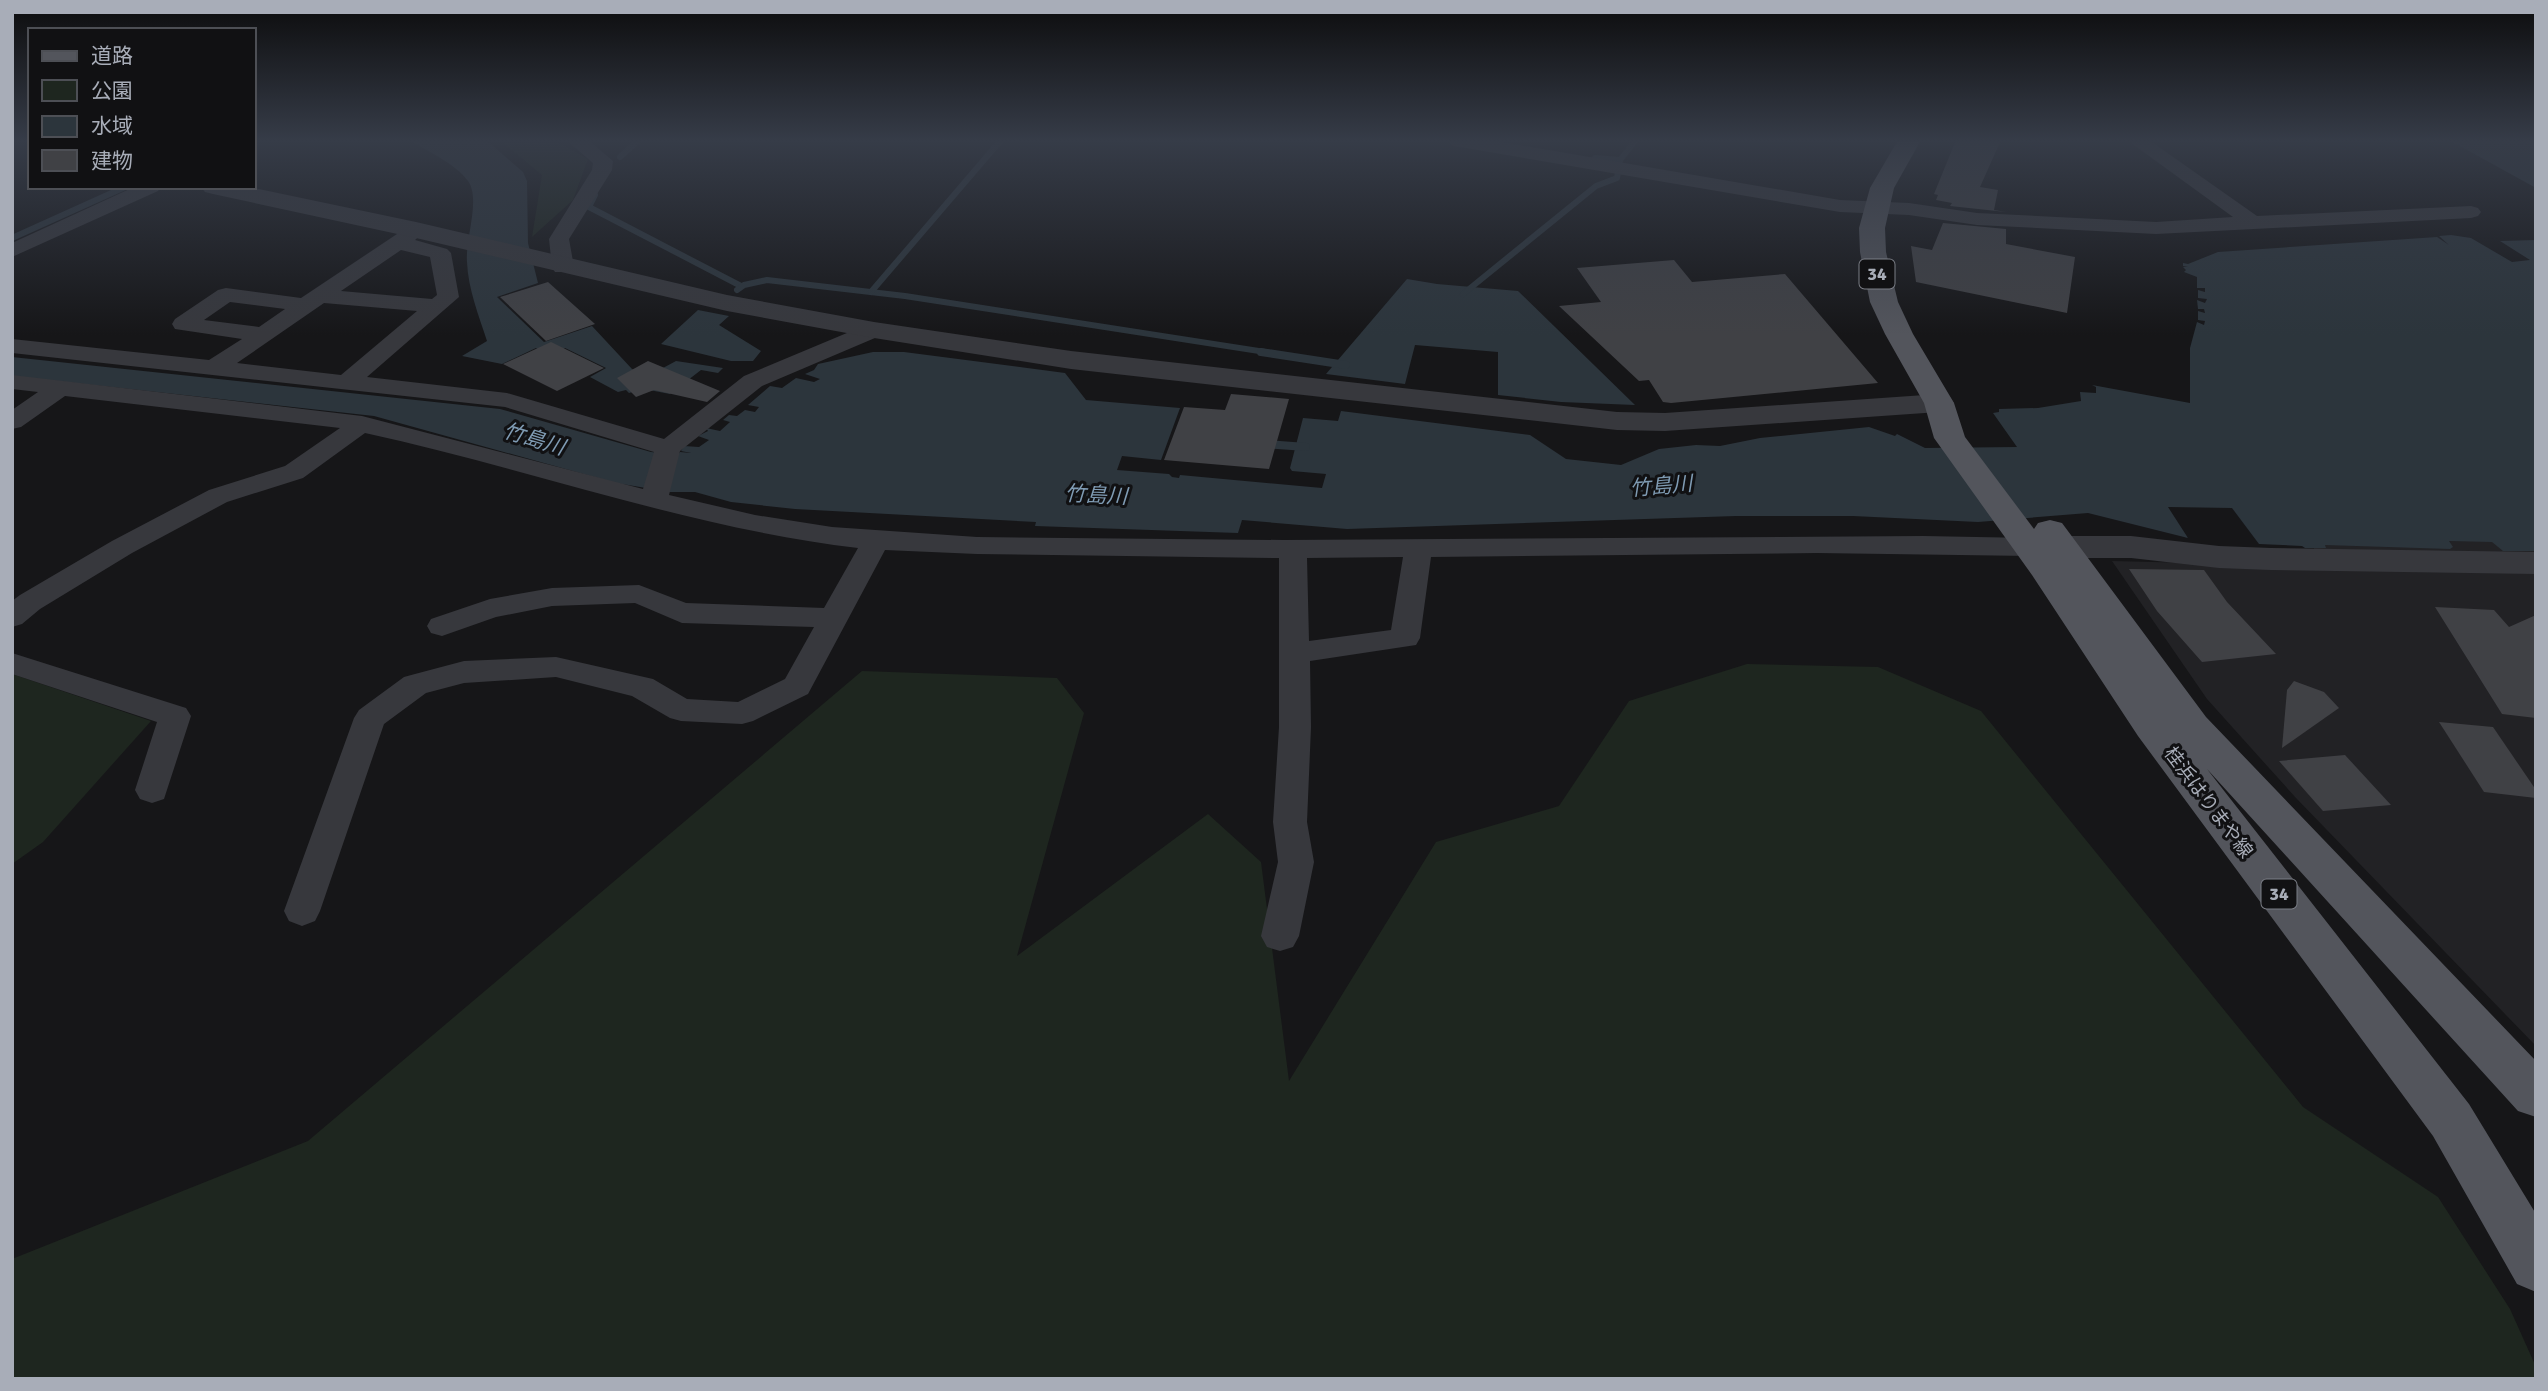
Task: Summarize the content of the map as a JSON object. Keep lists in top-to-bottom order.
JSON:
{
  "streets": {
    "main road": ["34", "桂浜はりまや線"]
  },
  "water": ["竹島川"],
  "legend": [
    "道路",
    "公園",
    "水域",
    "建物"
  ]
}
